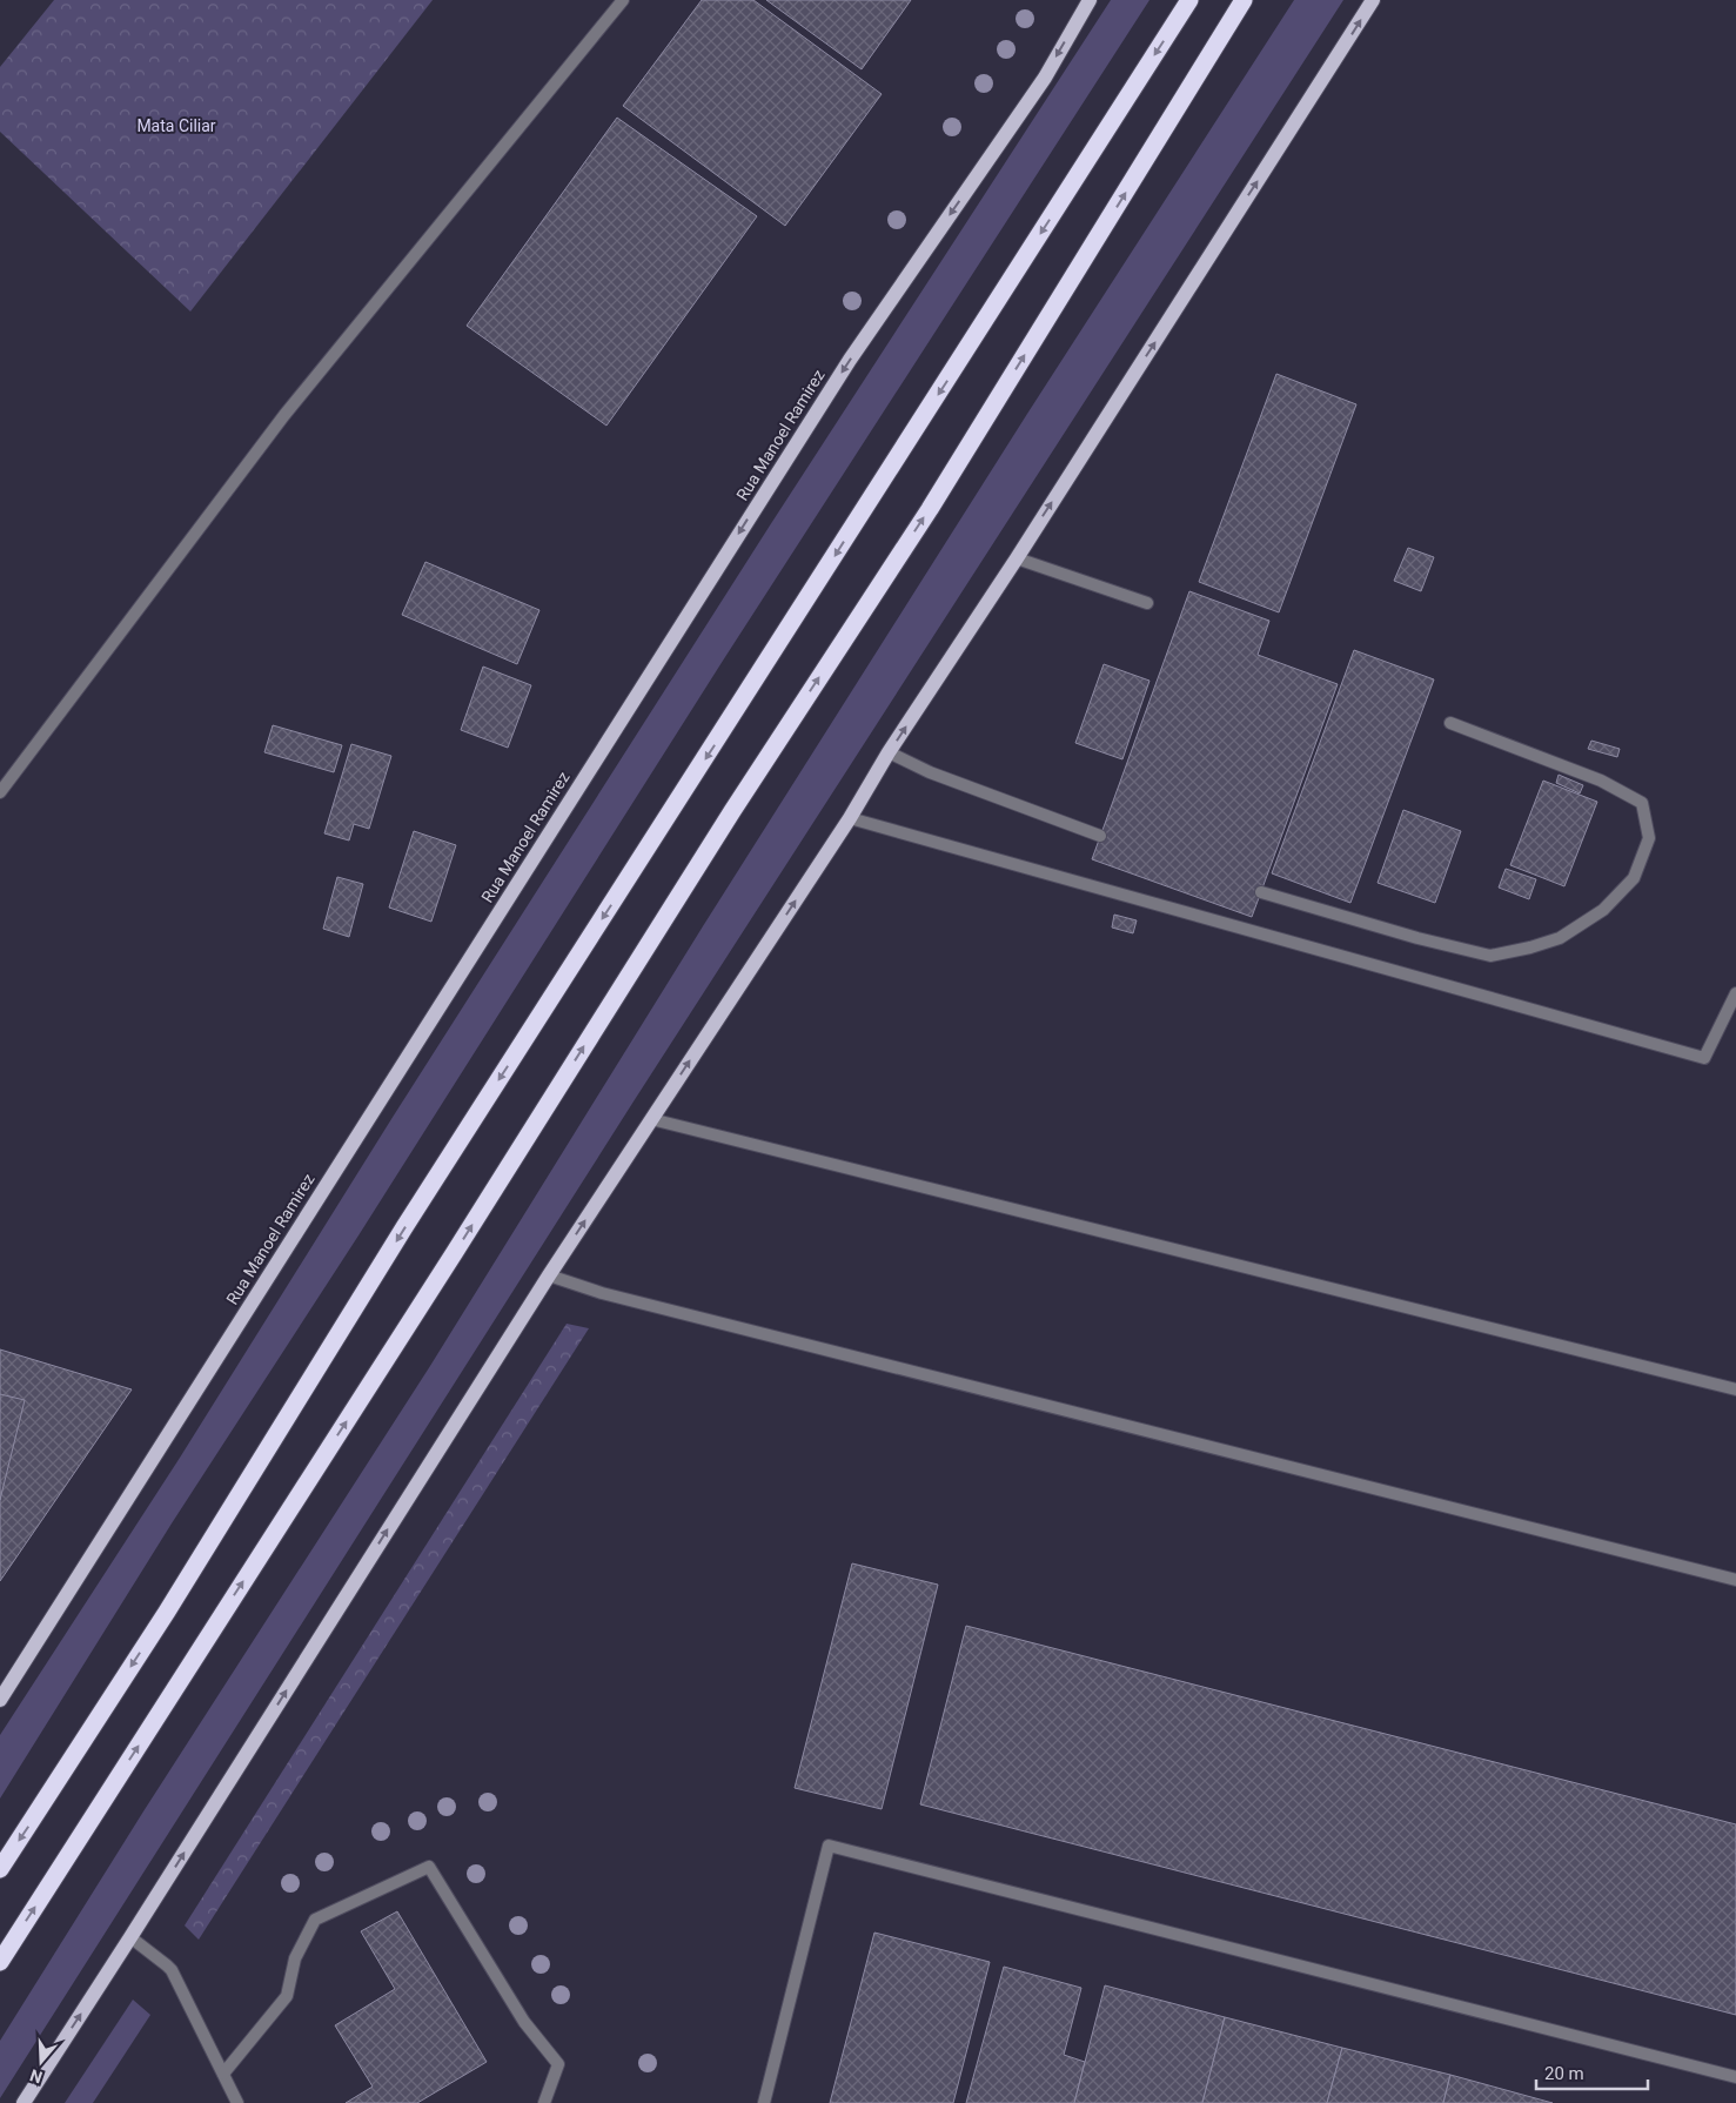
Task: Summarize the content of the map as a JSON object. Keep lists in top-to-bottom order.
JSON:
{
  "streets": {
    "main road": ["Rua Manoel Ramirez"]
  },
  "one_way": ["Rua Manoel Ramirez"],
  "parks": ["Mata Ciliar"],
  "scale_bar": "20 m",
  "north": "bottom"
}
